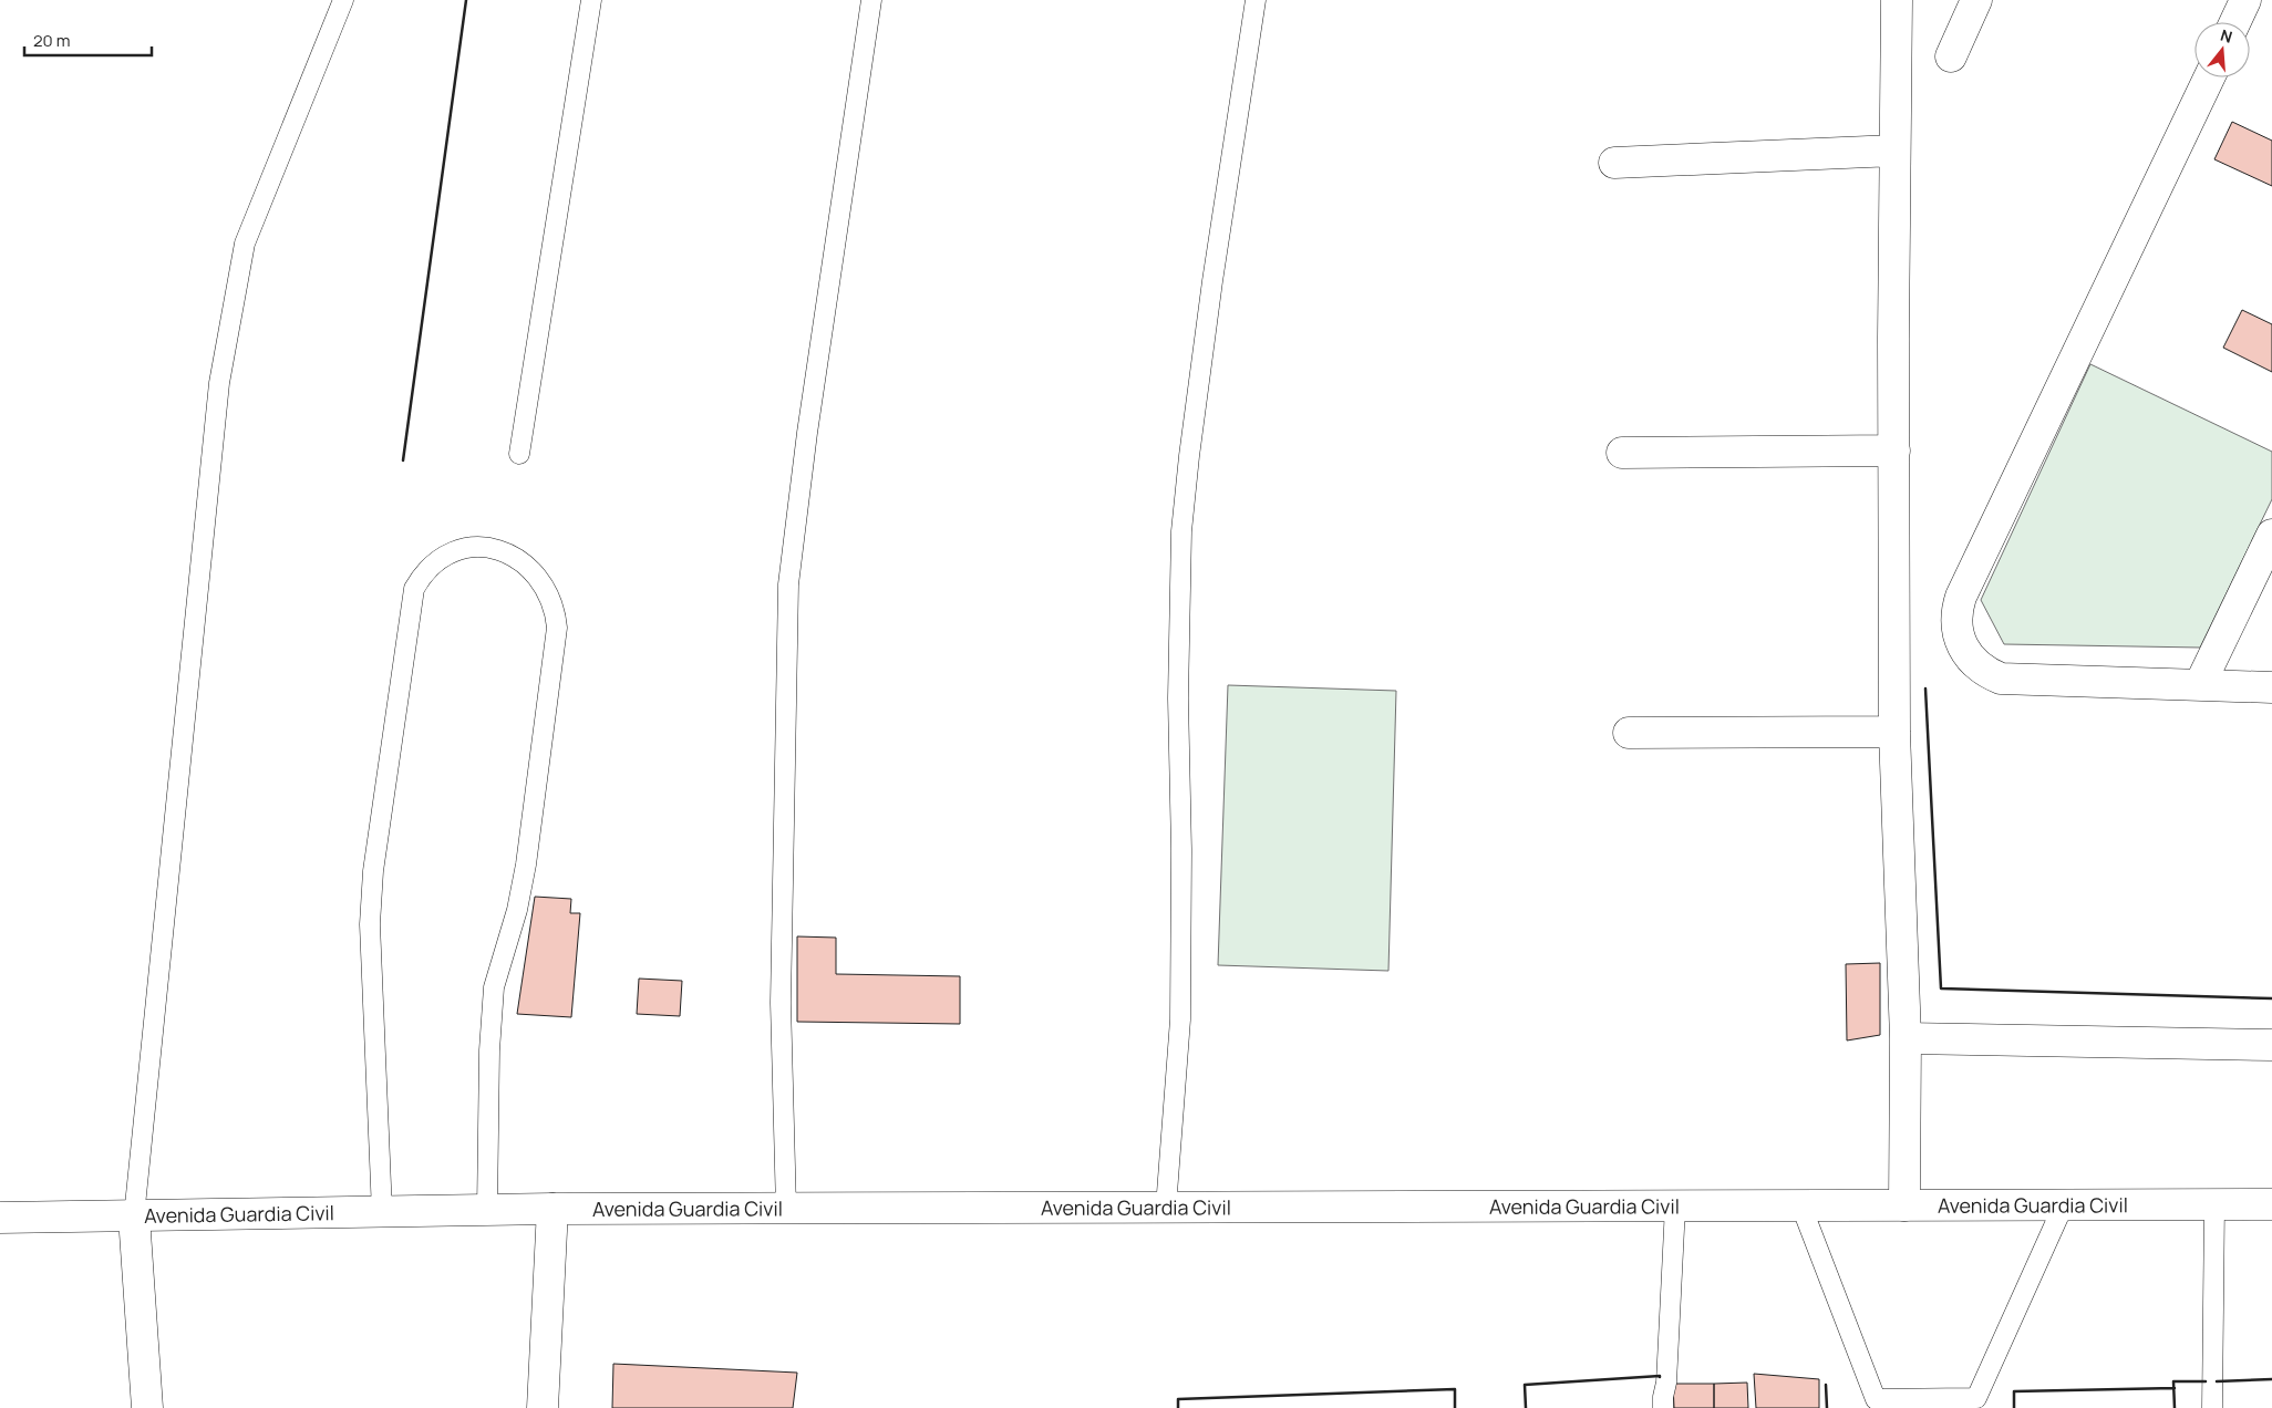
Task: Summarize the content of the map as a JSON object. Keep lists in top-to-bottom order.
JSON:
{
  "streets": {
    "main road": ["Avenida Guardia Civil"]
  },
  "scale_bar": "20 m",
  "north": "top"
}
